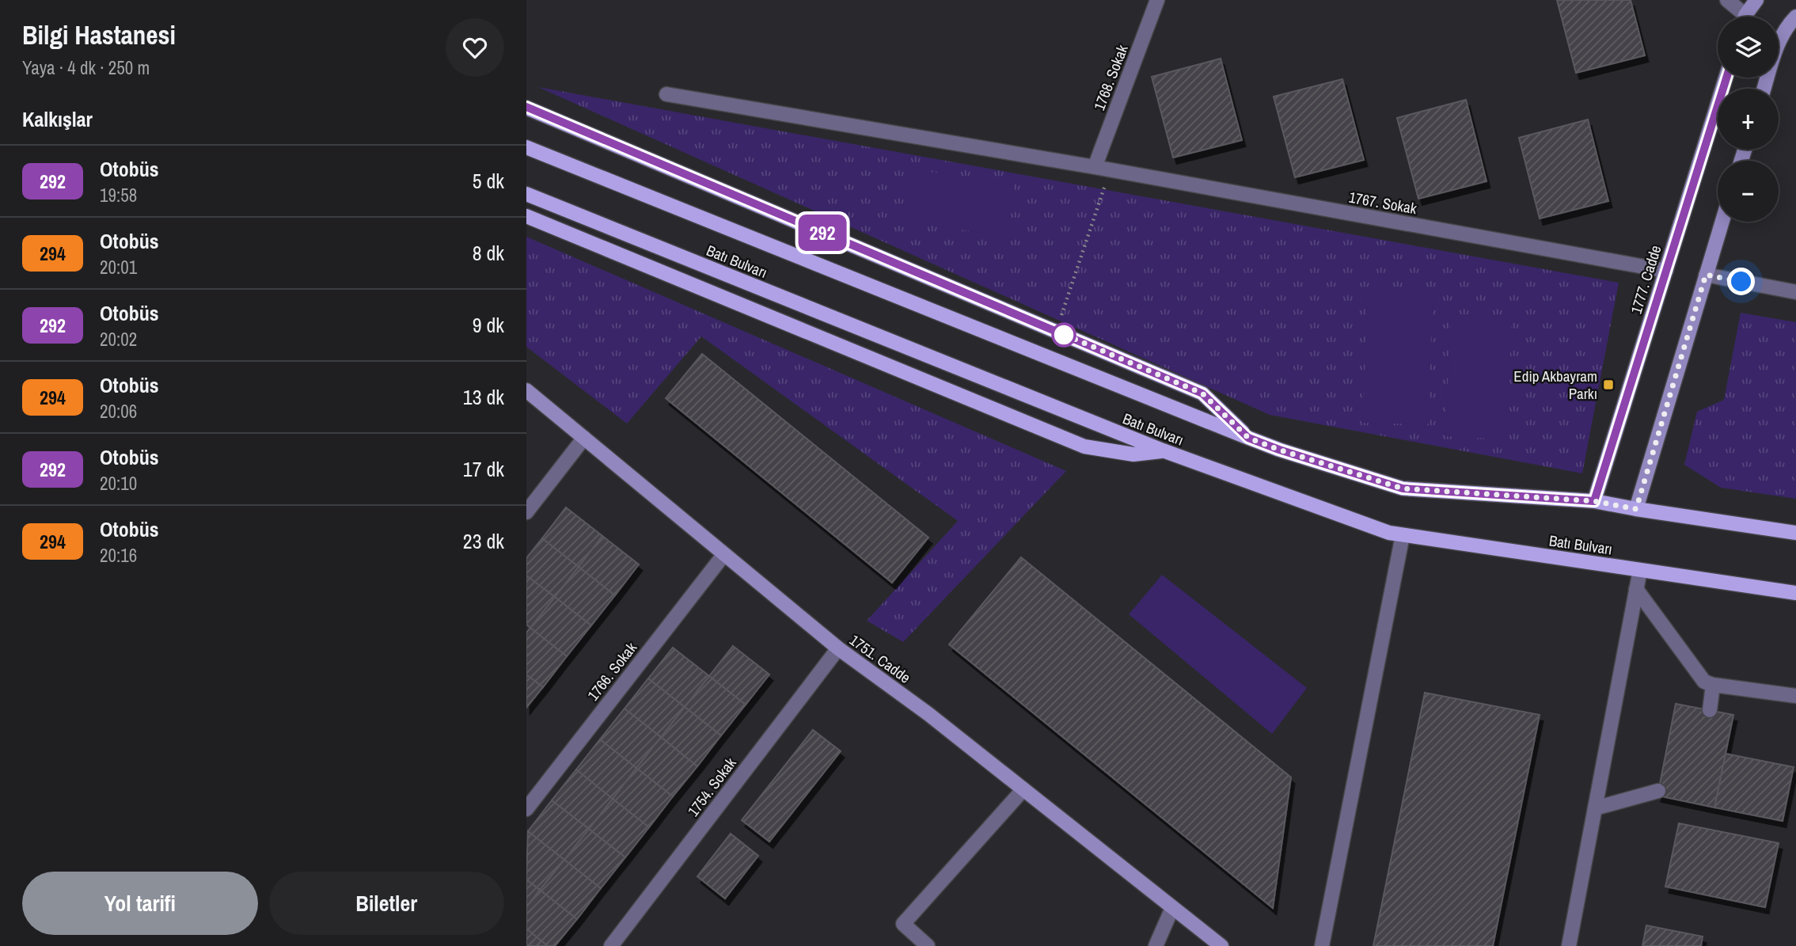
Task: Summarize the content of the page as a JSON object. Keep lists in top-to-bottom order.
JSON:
{
  "streets": {
    "main road": ["Batı Bulvarı", "1777. Cadde", "1751. Cadde"],
    "street": [
      "1768. Sokak",
      "1767. Sokak",
      "1766. Sokak",
      "1754. Sokak"
    ]
  },
  "crossings": [
    ["1768. Sokak", "1767. Sokak"],
    ["1767. Sokak", "1777. Cadde"],
    ["Batı Bulvarı", "1777. Cadde"],
    ["1751. Cadde", "1766. Sokak"],
    ["1751. Cadde", "1754. Sokak"]
  ],
  "places": {
    "transit": ["Edip Akbayram Parkı"]
  },
  "lines": ["bus line 292"],
  "page": {
    "heading": [
      ["Bilgi Hastanesi", "Yaya · 4 dk · 250 m"],
      "Kalkışlar"
    ],
    "on_map": "292",
    "map_buttons": ["+", "−"],
    "list": [
      {
        "mark": "292",
        "name": "Otobüs",
        "note": "19:58",
        "value": "5 dk"
      },
      {
        "mark": "294",
        "name": "Otobüs",
        "note": "20:01",
        "value": "8 dk"
      },
      {
        "mark": "292",
        "name": "Otobüs",
        "note": "20:02",
        "value": "9 dk"
      },
      {
        "mark": "294",
        "name": "Otobüs",
        "note": "20:06",
        "value": "13 dk"
      },
      {
        "mark": "292",
        "name": "Otobüs",
        "note": "20:10",
        "value": "17 dk"
      },
      {
        "mark": "294",
        "name": "Otobüs",
        "note": "20:16",
        "value": "23 dk"
      }
    ],
    "buttons": ["Yol tarifi", "Biletler"]
  }
}
